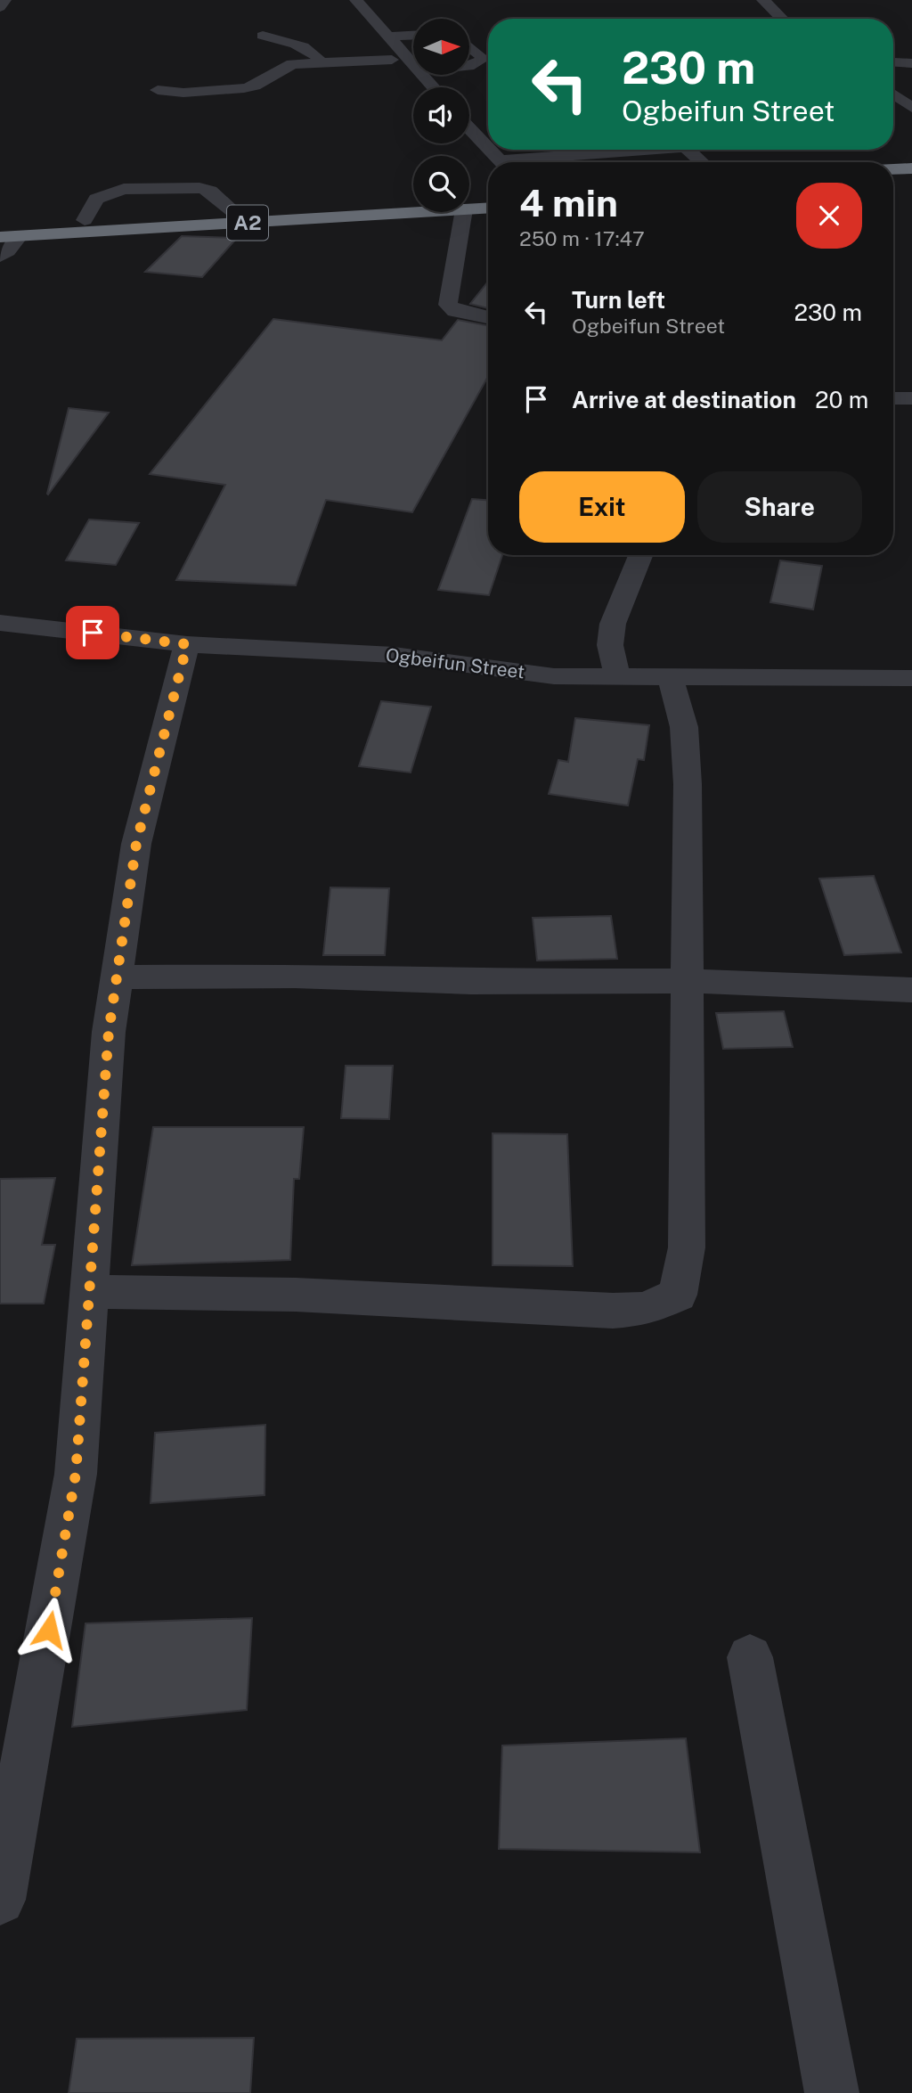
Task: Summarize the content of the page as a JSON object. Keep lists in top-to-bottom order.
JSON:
{
  "streets": {
    "highway": ["A2"],
    "street": ["Ogbeifun Street"]
  },
  "north": "right",
  "page": {
    "turn": ["230 m", "Ogbeifun Street"],
    "heading": ["4 min", "250 m · 17:47"],
    "list": [
      {
        "name": "Turn left",
        "note": "Ogbeifun Street",
        "value": "230 m"
      },
      {
        "name": "Arrive at destination",
        "value": "20 m"
      }
    ],
    "buttons": ["Exit", "Share"]
  }
}
